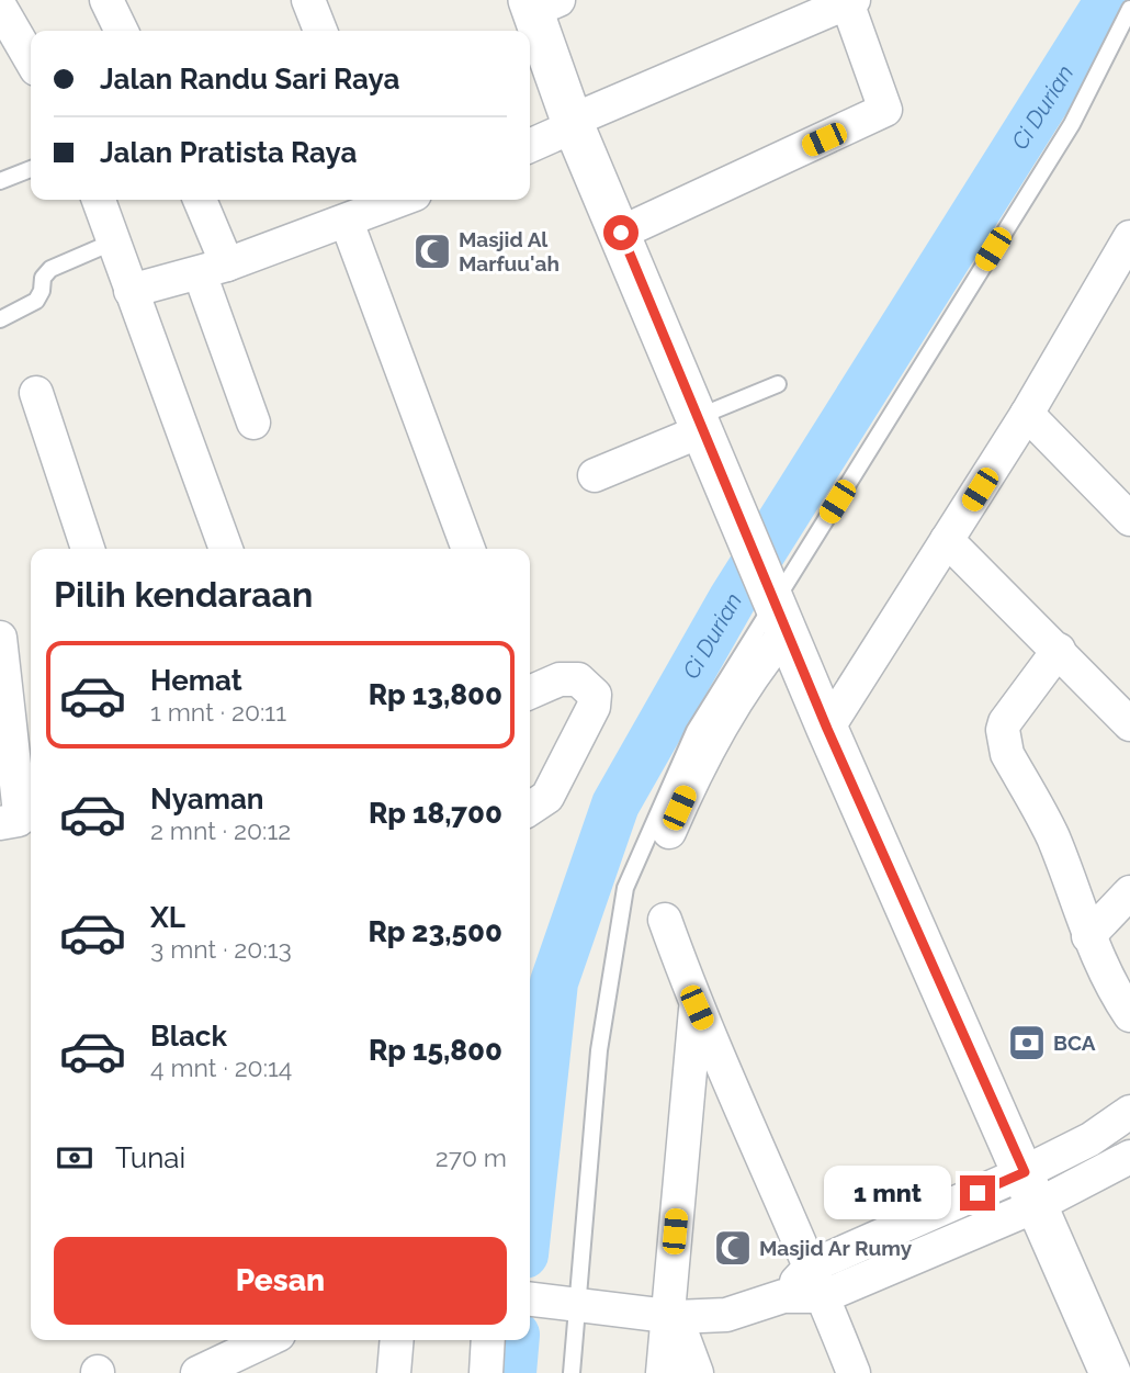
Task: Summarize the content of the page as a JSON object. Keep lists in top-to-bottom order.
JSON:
{
  "water": ["Ci Durian"],
  "places": {
    "mosque": ["Masjid Al Marfuu'ah", "Masjid Ar Rumy"],
    "bank": ["BCA"]
  },
  "page": {
    "banner": ["Jalan Randu Sari Raya", "Jalan Pratista Raya"],
    "heading": "Pilih kendaraan",
    "list": [
      {
        "name": "Hemat",
        "note": "1 mnt · 20:11",
        "value": "Rp 13,800"
      },
      {
        "name": "Nyaman",
        "note": "2 mnt · 20:12",
        "value": "Rp 18,700"
      },
      {
        "name": "XL",
        "note": "3 mnt · 20:13",
        "value": "Rp 23,500"
      },
      {
        "name": "Black",
        "note": "4 mnt · 20:14",
        "value": "Rp 15,800"
      }
    ],
    "pay": ["Tunai", "270 m"],
    "bubble": "1 mnt",
    "buttons": "Pesan"
  }
}
